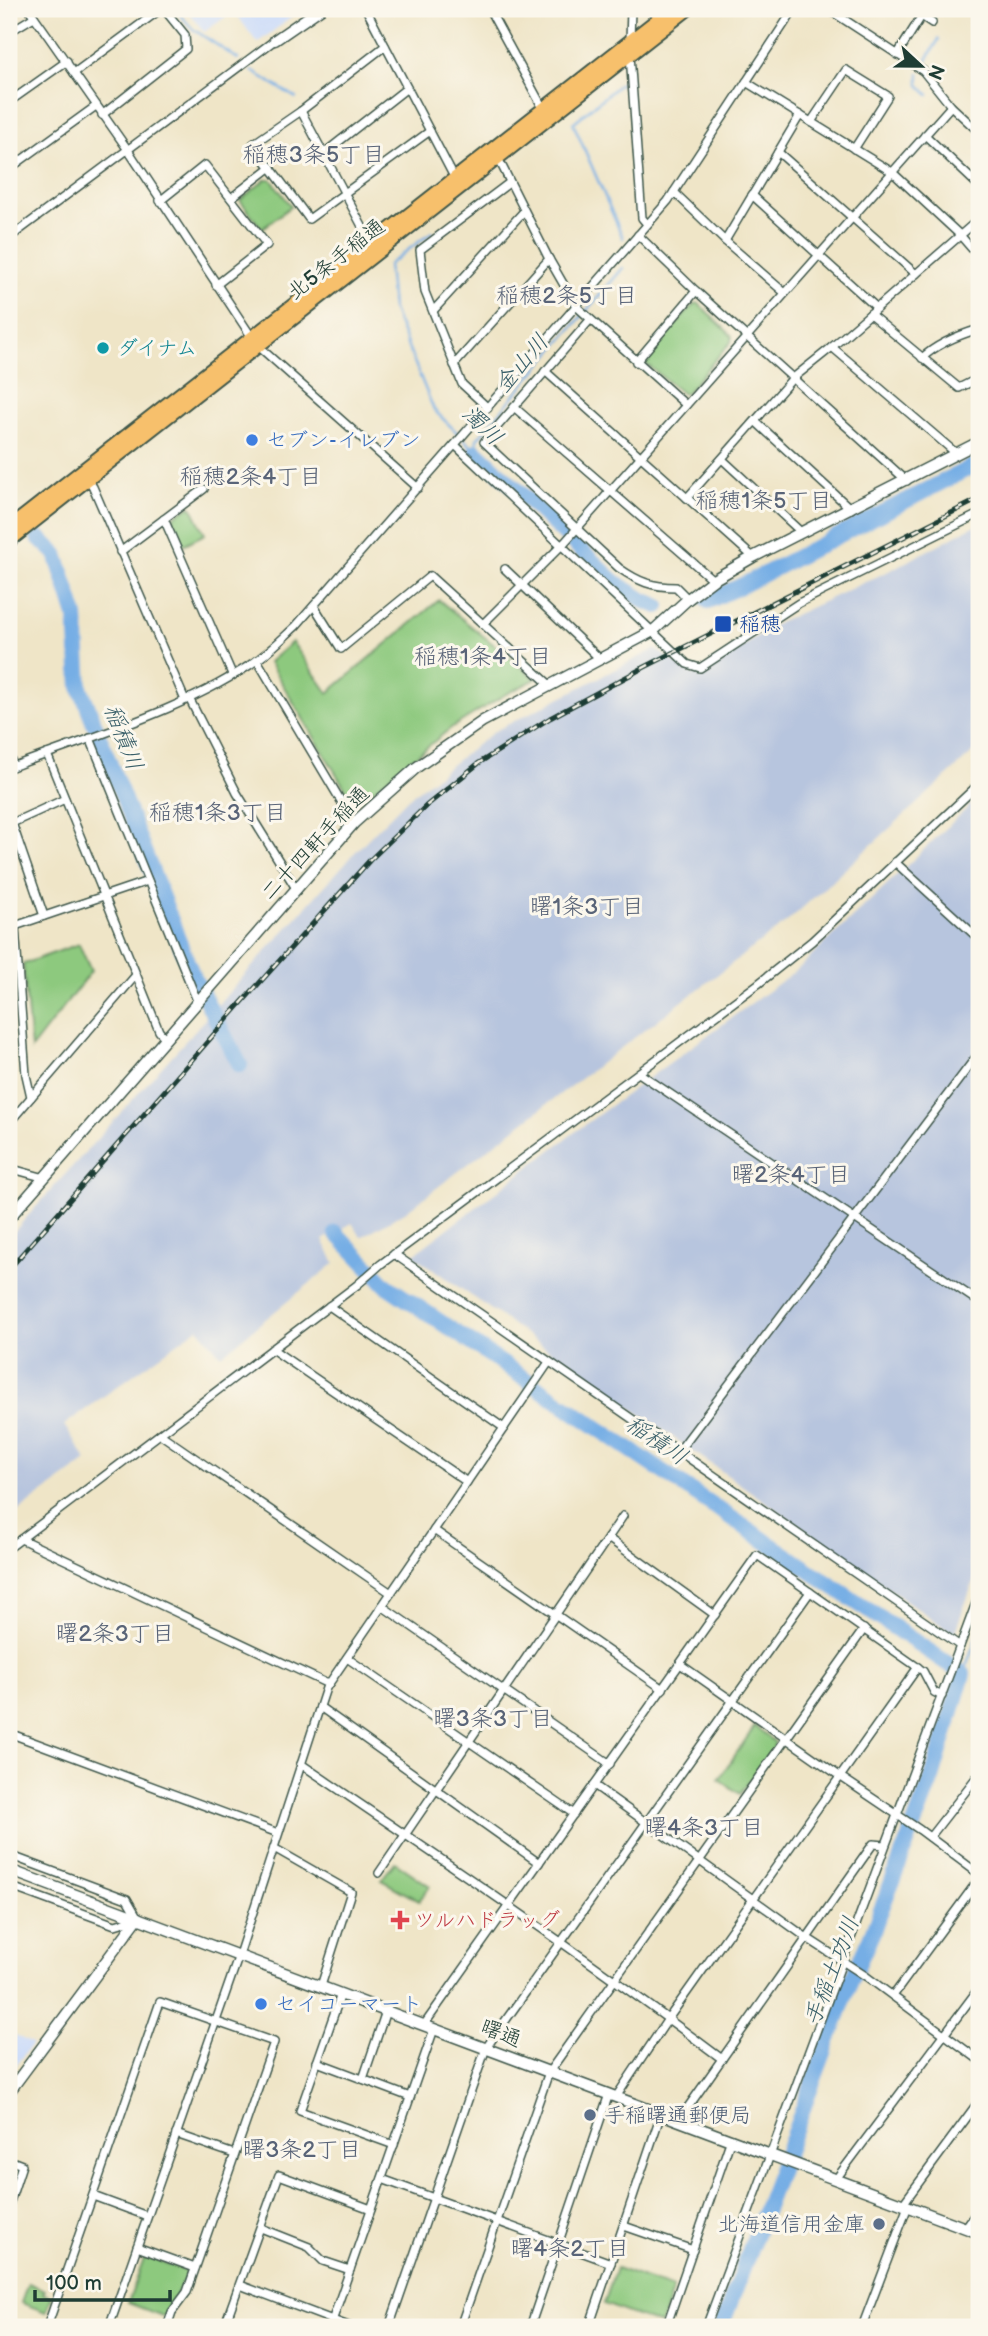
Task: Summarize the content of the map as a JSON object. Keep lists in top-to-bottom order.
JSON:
{
  "streets": {
    "highway": ["北5条手稲通"],
    "street": ["二十四軒手稲通", "曙通"]
  },
  "districts": [
    "稲穂3条5丁目",
    "稲穂2条5丁目",
    "稲穂2条4丁目",
    "稲穂1条5丁目",
    "稲穂1条4丁目",
    "稲穂1条3丁目",
    "曙1条3丁目",
    "曙2条4丁目",
    "曙2条3丁目",
    "曙3条3丁目",
    "曙4条3丁目",
    "曙3条2丁目",
    "曙4条2丁目"
  ],
  "water": [
    "金山川",
    "濁川",
    "稲積川",
    "手稲土功川"
  ],
  "places": {
    "other": [
      "ダイナム",
      "セブン-イレブン",
      "セイコーマート",
      "手稲曙通郵便局",
      "北海道信用金庫"
    ],
    "transit": ["稲穂"],
    "health": ["ツルハドラッグ"]
  },
  "scale_bar": "100 m",
  "north": "right"
}
